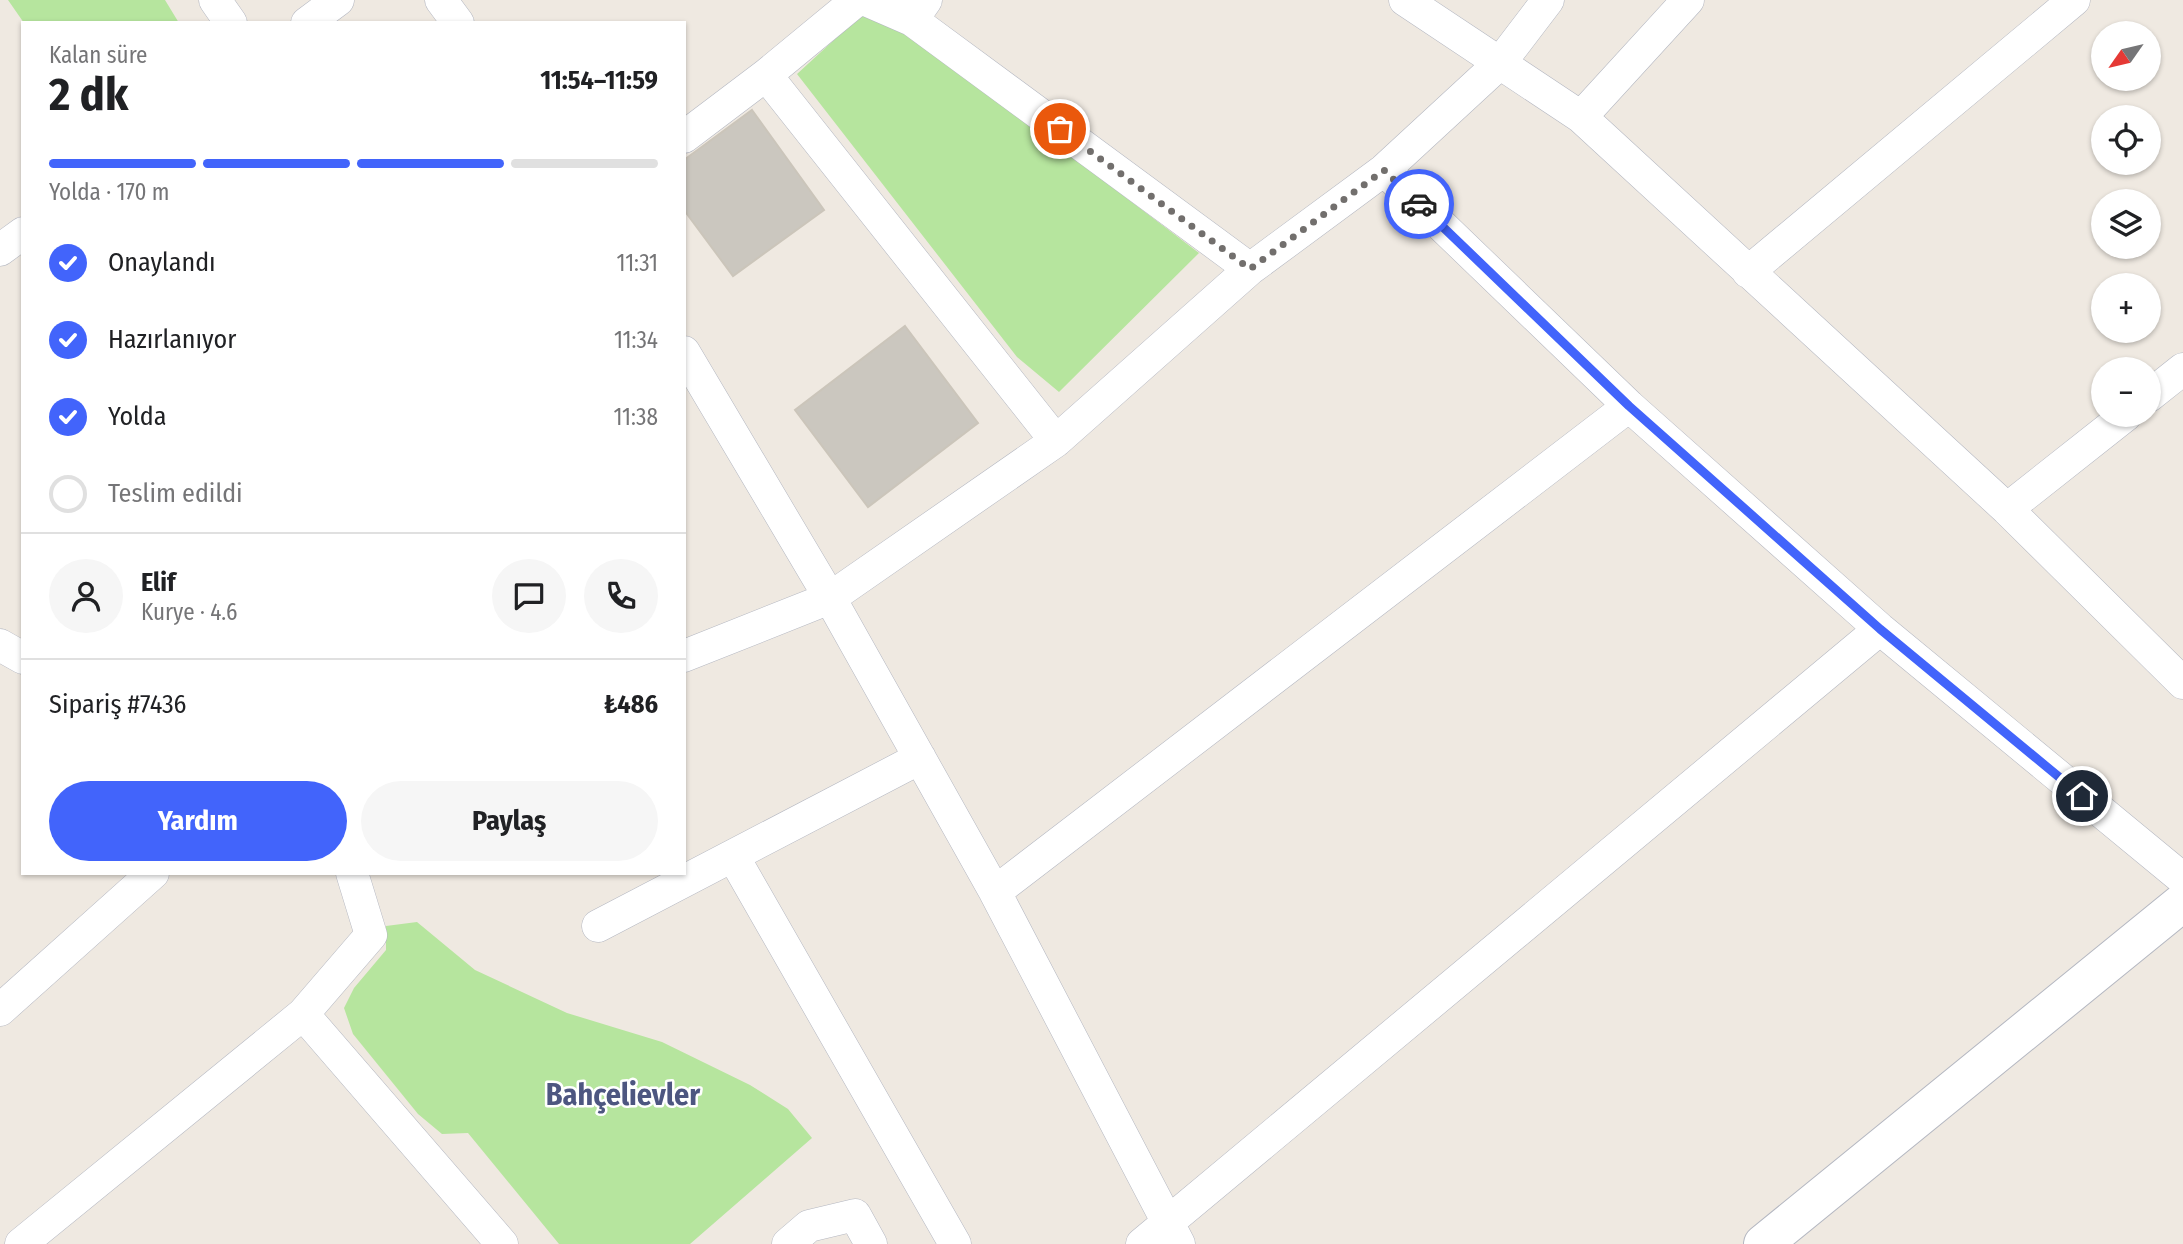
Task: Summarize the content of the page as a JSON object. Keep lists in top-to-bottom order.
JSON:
{
  "districts": ["Bahçelievler"],
  "north": "bottom left",
  "page": {
    "map_buttons": ["+", "−"],
    "heading": ["2 dk", "Kalan süre", "11:54–11:59"],
    "panel": [
      "Elif",
      "Kurye · 4.6",
      "Sipariş #7436",
      "₺486"
    ],
    "bar": "Yolda · 170 m",
    "list": [
      ["Onaylandı", "11:31"],
      ["Hazırlanıyor", "11:34"],
      ["Yolda", "11:38"],
      "Teslim edildi"
    ],
    "buttons": ["Yardım", "Paylaş"]
  }
}
